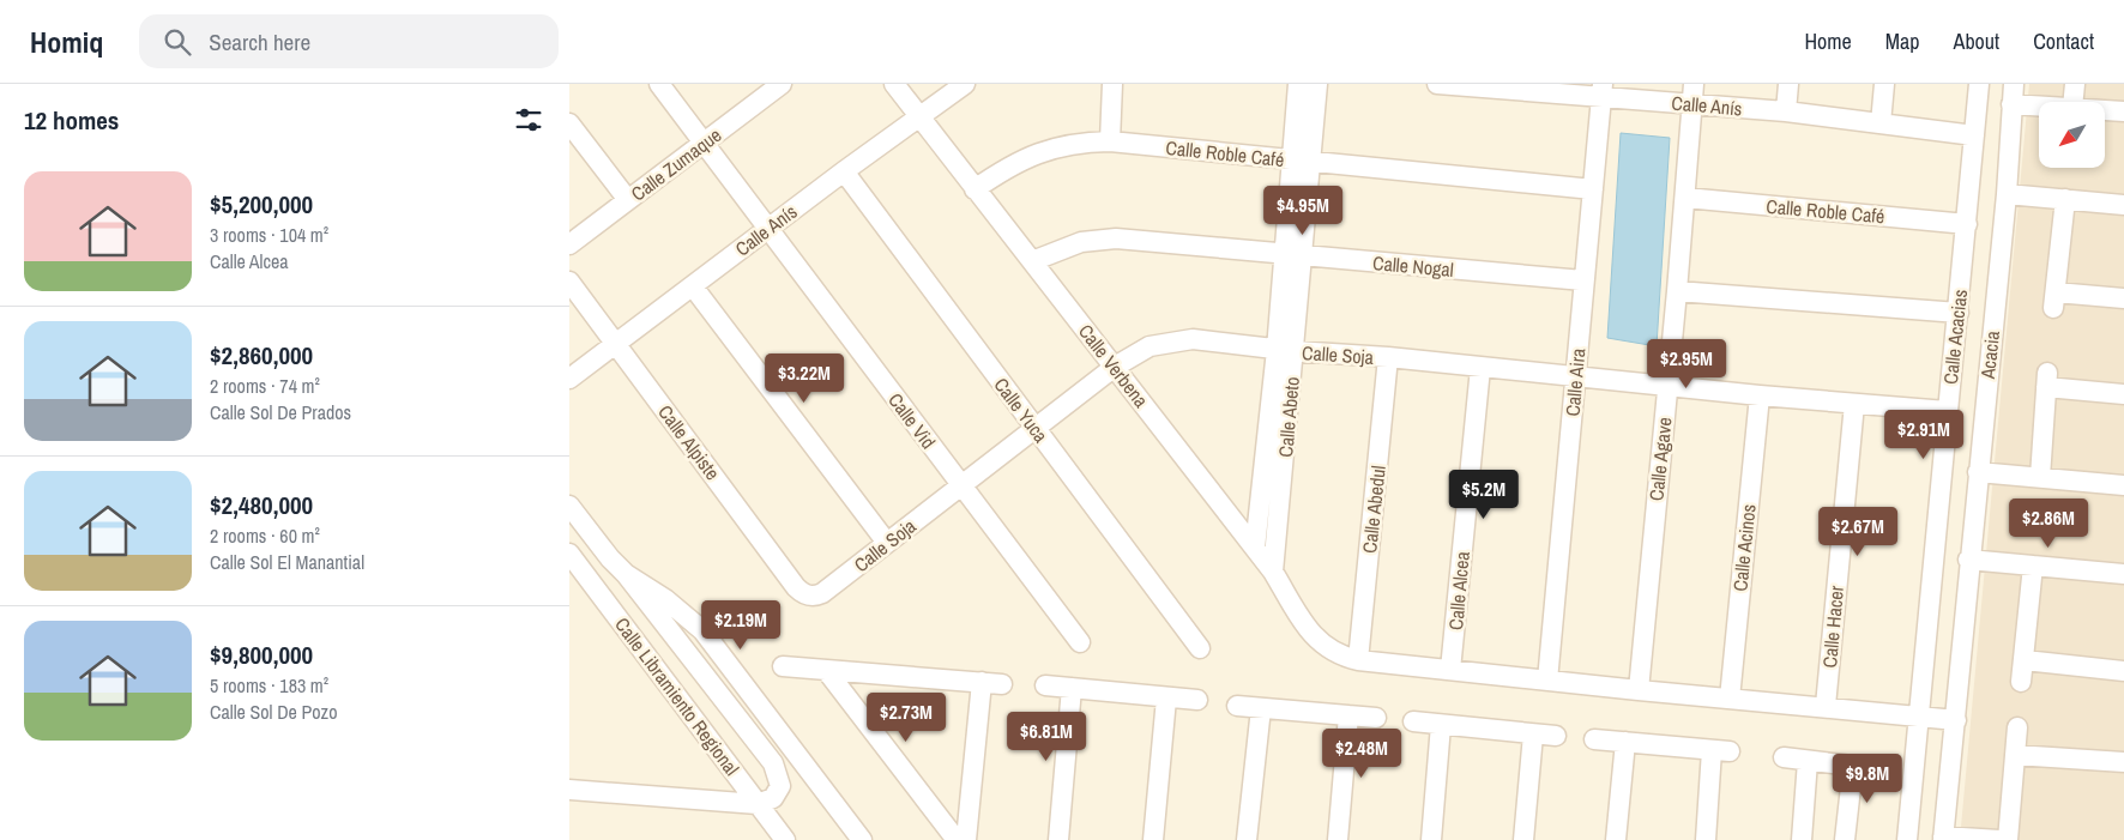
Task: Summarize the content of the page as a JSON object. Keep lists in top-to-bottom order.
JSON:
{
  "streets": {
    "street": [
      "Calle Anís",
      "Calle Roble Café",
      "Calle Zumaque",
      "Calle Nogal",
      "Calle Acacias",
      "Calle Soja",
      "Acacia",
      "Calle Verbena",
      "Calle Aira",
      "Calle Yuca",
      "Calle Abeto",
      "Calle Vid",
      "Calle Alpiste",
      "Calle Agave",
      "Calle Abedul",
      "Calle Acinos",
      "Calle Alcea",
      "Calle Hacer",
      "Calle Libramiento Regional"
    ]
  },
  "crossings": [
    ["Calle Anís", "Calle Acacias"],
    ["Calle Anís", "Calle Verbena"],
    ["Calle Anís", "Calle Aira"],
    ["Calle Anís", "Calle Yuca"],
    ["Calle Anís", "Calle Vid"],
    ["Calle Anís", "Calle Alpiste"],
    ["Calle Anís", "Calle Agave"],
    ["Calle Roble Café", "Calle Acacias"],
    ["Calle Roble Café", "Calle Verbena"],
    ["Calle Roble Café", "Calle Aira"],
    ["Calle Roble Café", "Calle Abeto"],
    ["Calle Roble Café", "Calle Agave"],
    ["Calle Zumaque", "Calle Vid"],
    ["Calle Nogal", "Calle Verbena"],
    ["Calle Nogal", "Calle Aira"],
    ["Calle Nogal", "Calle Abeto"],
    ["Calle Acacias", "Calle Soja"],
    ["Calle Soja", "Calle Verbena"],
    ["Calle Soja", "Calle Aira"],
    ["Calle Soja", "Calle Yuca"],
    ["Calle Soja", "Calle Abeto"],
    ["Calle Soja", "Calle Vid"],
    ["Calle Soja", "Calle Alpiste"],
    ["Calle Soja", "Calle Agave"],
    ["Calle Soja", "Calle Abedul"],
    ["Calle Soja", "Calle Acinos"],
    ["Calle Soja", "Calle Alcea"],
    ["Calle Soja", "Calle Hacer"],
    ["Calle Verbena", "Calle Abeto"],
    ["Calle Verbena", "Calle Abedul"]
  ],
  "north": "bottom left",
  "page": {
    "header": "Homiq",
    "search": "Search here",
    "nav": [
      "Home",
      "Map",
      "About",
      "Contact"
    ],
    "heading": "12 homes",
    "list": [
      {
        "name": "$5,200,000",
        "note": "3 rooms · 104 m² · Calle Alcea"
      },
      {
        "name": "$2,860,000",
        "note": "2 rooms · 74 m² · Calle Sol De Prados"
      },
      {
        "name": "$2,480,000",
        "note": "2 rooms · 60 m² · Calle Sol El Manantial"
      },
      {
        "name": "$9,800,000",
        "note": "5 rooms · 183 m² · Calle Sol De Pozo"
      }
    ],
    "price": [
      "$4.95M",
      "$2.95M",
      "$3.22M",
      "$2.91M",
      "$5.2M",
      "$2.86M",
      "$2.67M",
      "$2.19M",
      "$2.73M",
      "$6.81M",
      "$2.48M",
      "$9.8M"
    ]
  }
}
